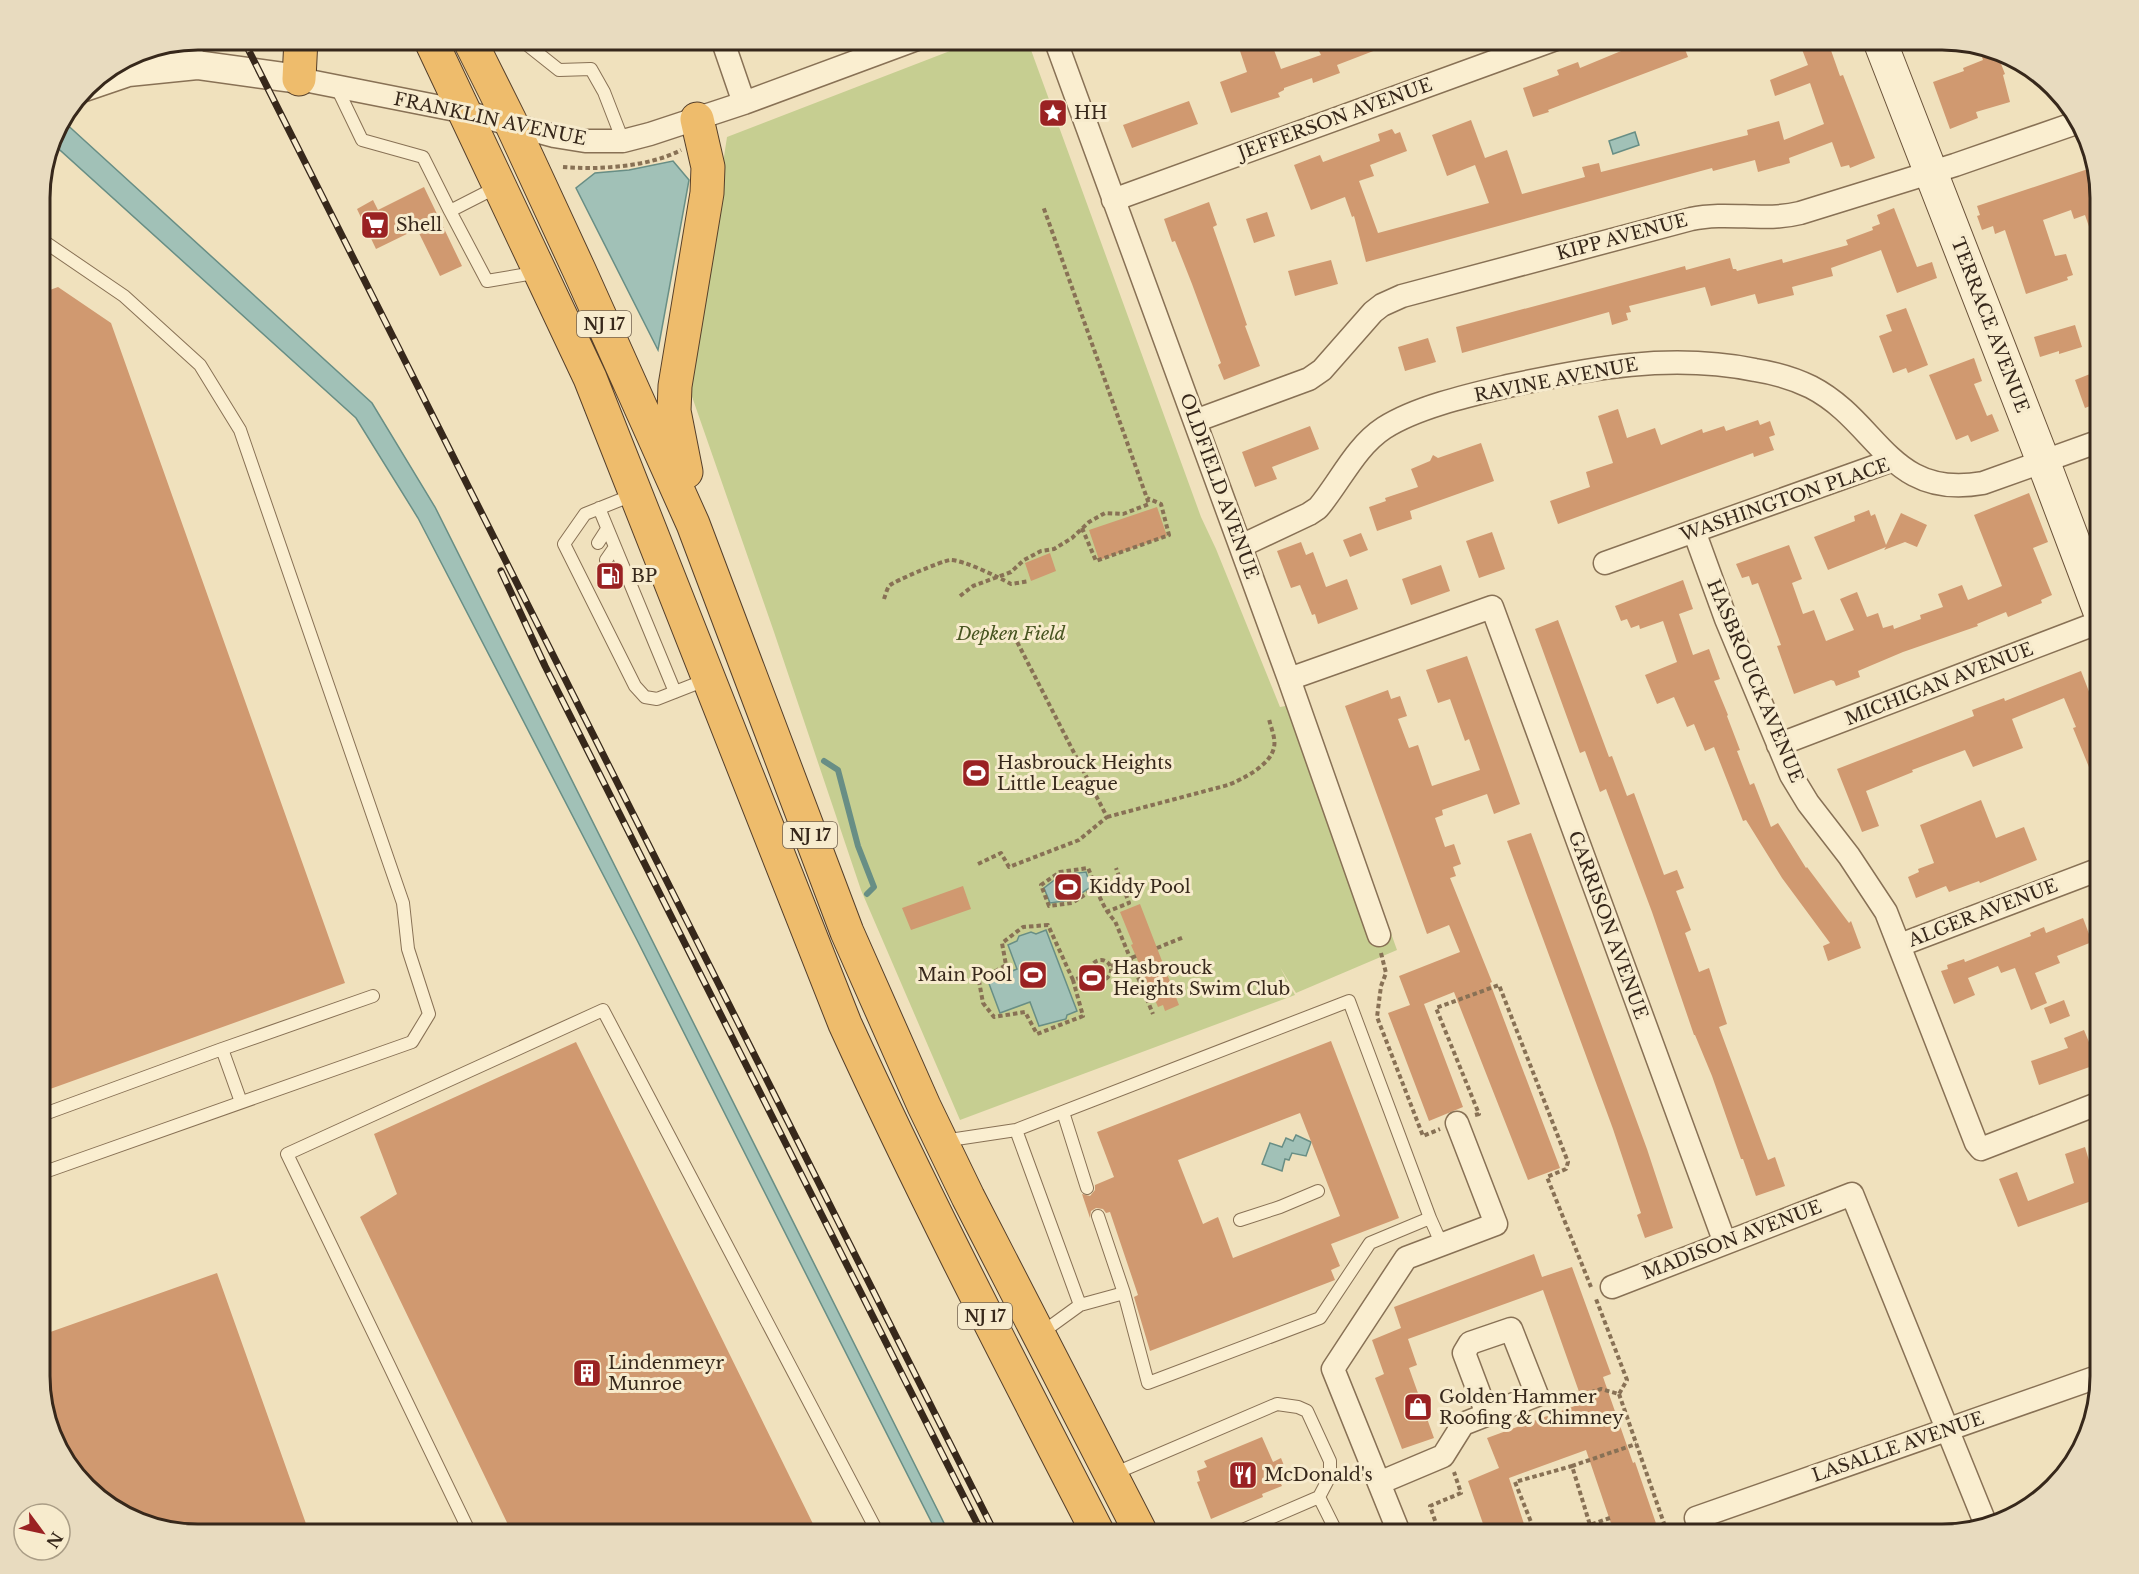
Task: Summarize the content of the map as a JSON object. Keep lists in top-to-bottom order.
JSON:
{
  "streets": {
    "highway": ["NJ 17"],
    "main road": ["TERRACE AVENUE"],
    "street": [
      "FRANKLIN AVENUE",
      "JEFFERSON AVENUE",
      "KIPP AVENUE",
      "RAVINE AVENUE",
      "OLDFIELD AVENUE",
      "WASHINGTON PLACE",
      "HASBROUCK AVENUE",
      "MICHIGAN AVENUE",
      "ALGER AVENUE",
      "GARRISON AVENUE",
      "MADISON AVENUE",
      "LASALLE AVENUE"
    ]
  },
  "crossings": [
    ["FRANKLIN AVENUE", "NJ 17"],
    ["JEFFERSON AVENUE", "OLDFIELD AVENUE"],
    ["KIPP AVENUE", "TERRACE AVENUE"],
    ["KIPP AVENUE", "OLDFIELD AVENUE"],
    ["TERRACE AVENUE", "WASHINGTON PLACE"],
    ["RAVINE AVENUE", "OLDFIELD AVENUE"],
    ["RAVINE AVENUE", "WASHINGTON PLACE"],
    ["OLDFIELD AVENUE", "GARRISON AVENUE"],
    ["WASHINGTON PLACE", "HASBROUCK AVENUE"],
    ["HASBROUCK AVENUE", "MICHIGAN AVENUE"],
    ["HASBROUCK AVENUE", "ALGER AVENUE"],
    ["GARRISON AVENUE", "MADISON AVENUE"],
    ["MADISON AVENUE", "LASALLE AVENUE"]
  ],
  "parks": ["Depken Field"],
  "places": {
    "place": ["HH"],
    "supermarket": ["Shell"],
    "fuel station": ["BP"],
    "sports": [
      "Hasbrouck Heights Little League",
      "Kiddy Pool",
      "Main Pool",
      "Hasbrouck Heights Swim Club"
    ],
    "building": ["Lindenmeyr Munroe"],
    "shop": ["Golden Hammer Roofing & Chimney"],
    "restaurant": ["McDonald's"]
  },
  "north": "bottom right"
}
